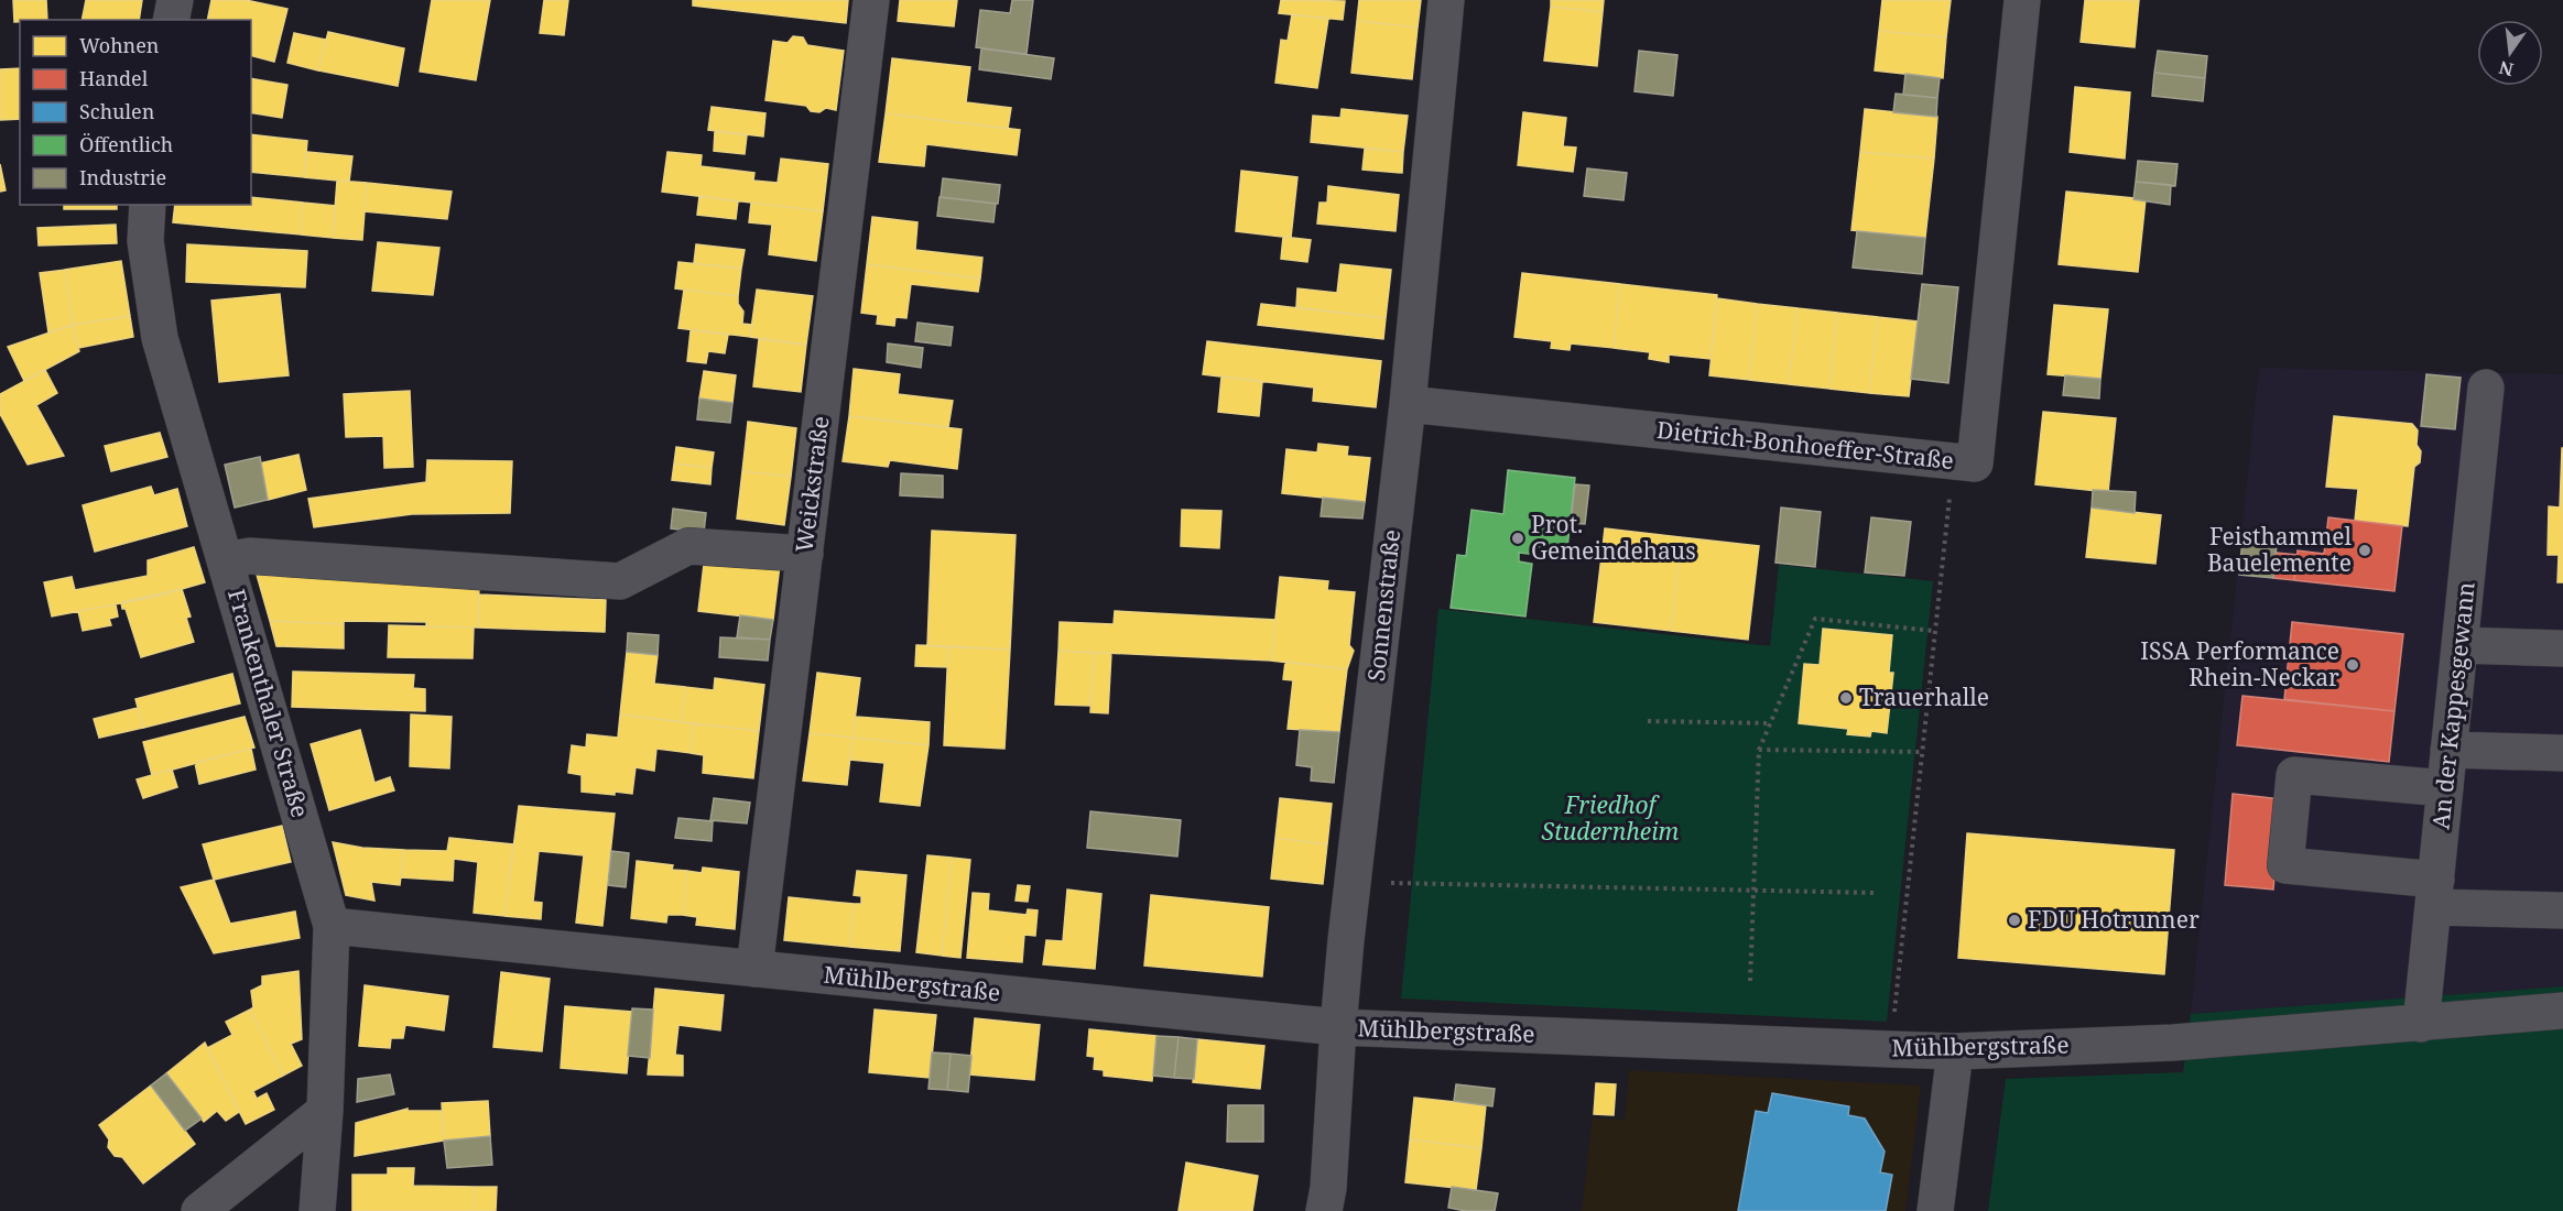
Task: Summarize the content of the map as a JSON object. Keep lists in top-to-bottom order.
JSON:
{
  "streets": {
    "street": [
      "Dietrich-Bonhoeffer-Straße",
      "Weickstraße",
      "Sonnenstraße",
      "Frankenthaler Straße",
      "An der Kappesgewann",
      "Mühlbergstraße"
    ]
  },
  "crossings": [
    ["Dietrich-Bonhoeffer-Straße", "Sonnenstraße"],
    ["Weickstraße", "Mühlbergstraße"],
    ["Sonnenstraße", "Mühlbergstraße"],
    ["Frankenthaler Straße", "Mühlbergstraße"],
    ["An der Kappesgewann", "Mühlbergstraße"]
  ],
  "parks": ["Friedhof Studernheim"],
  "places": [
    "Prot. Gemeindehaus",
    "Feisthammel Bauelemente",
    "ISSA Performance Rhein-Neckar",
    "Trauerhalle",
    "FDU Hotrunner"
  ],
  "legend": [
    "Wohnen",
    "Handel",
    "Schulen",
    "Öffentlich",
    "Industrie"
  ],
  "north": "bottom"
}
